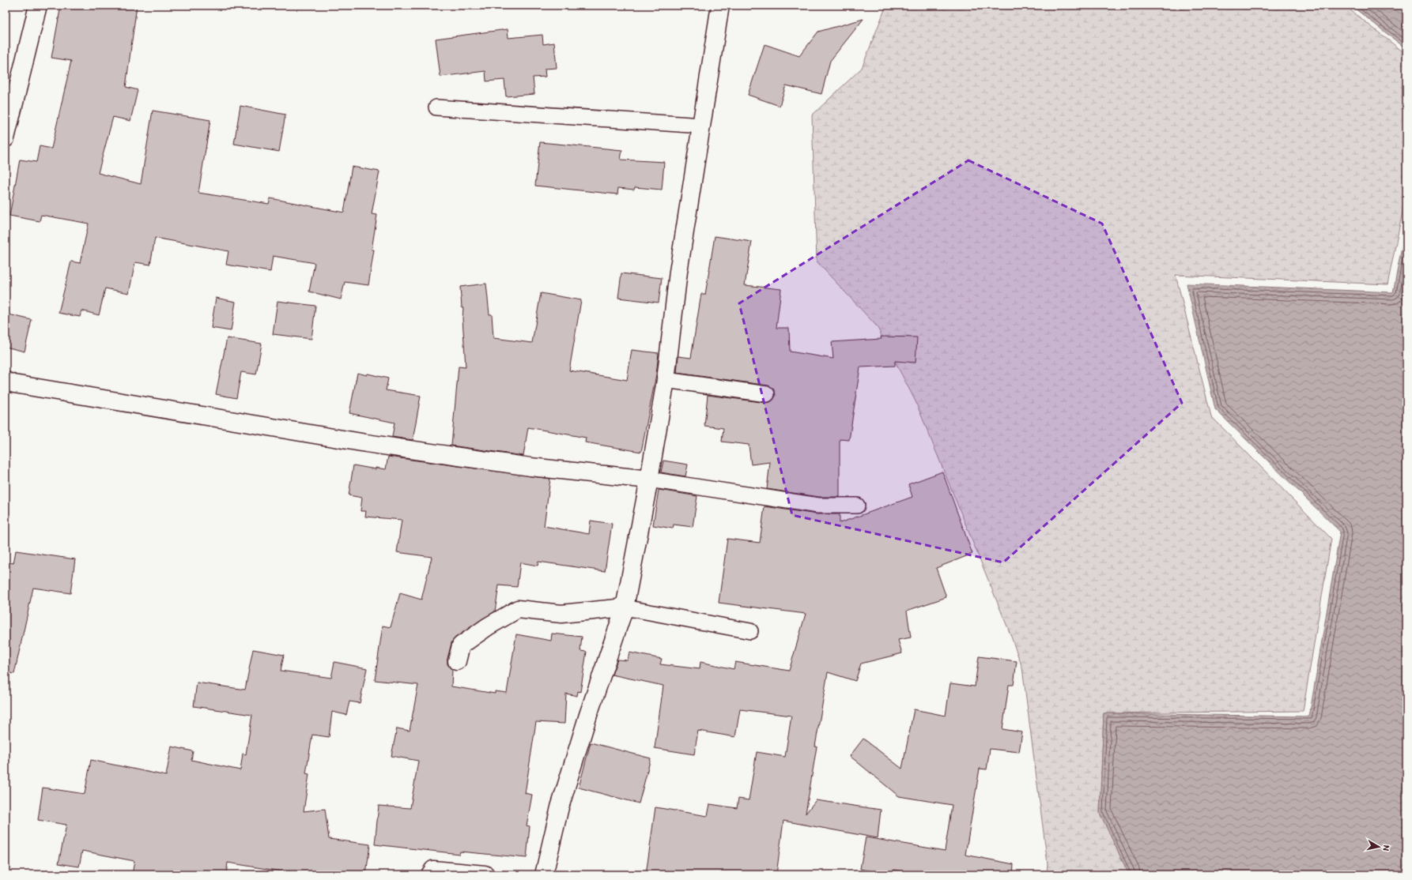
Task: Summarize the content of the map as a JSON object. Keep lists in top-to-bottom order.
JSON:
{
  "north": "right"
}
